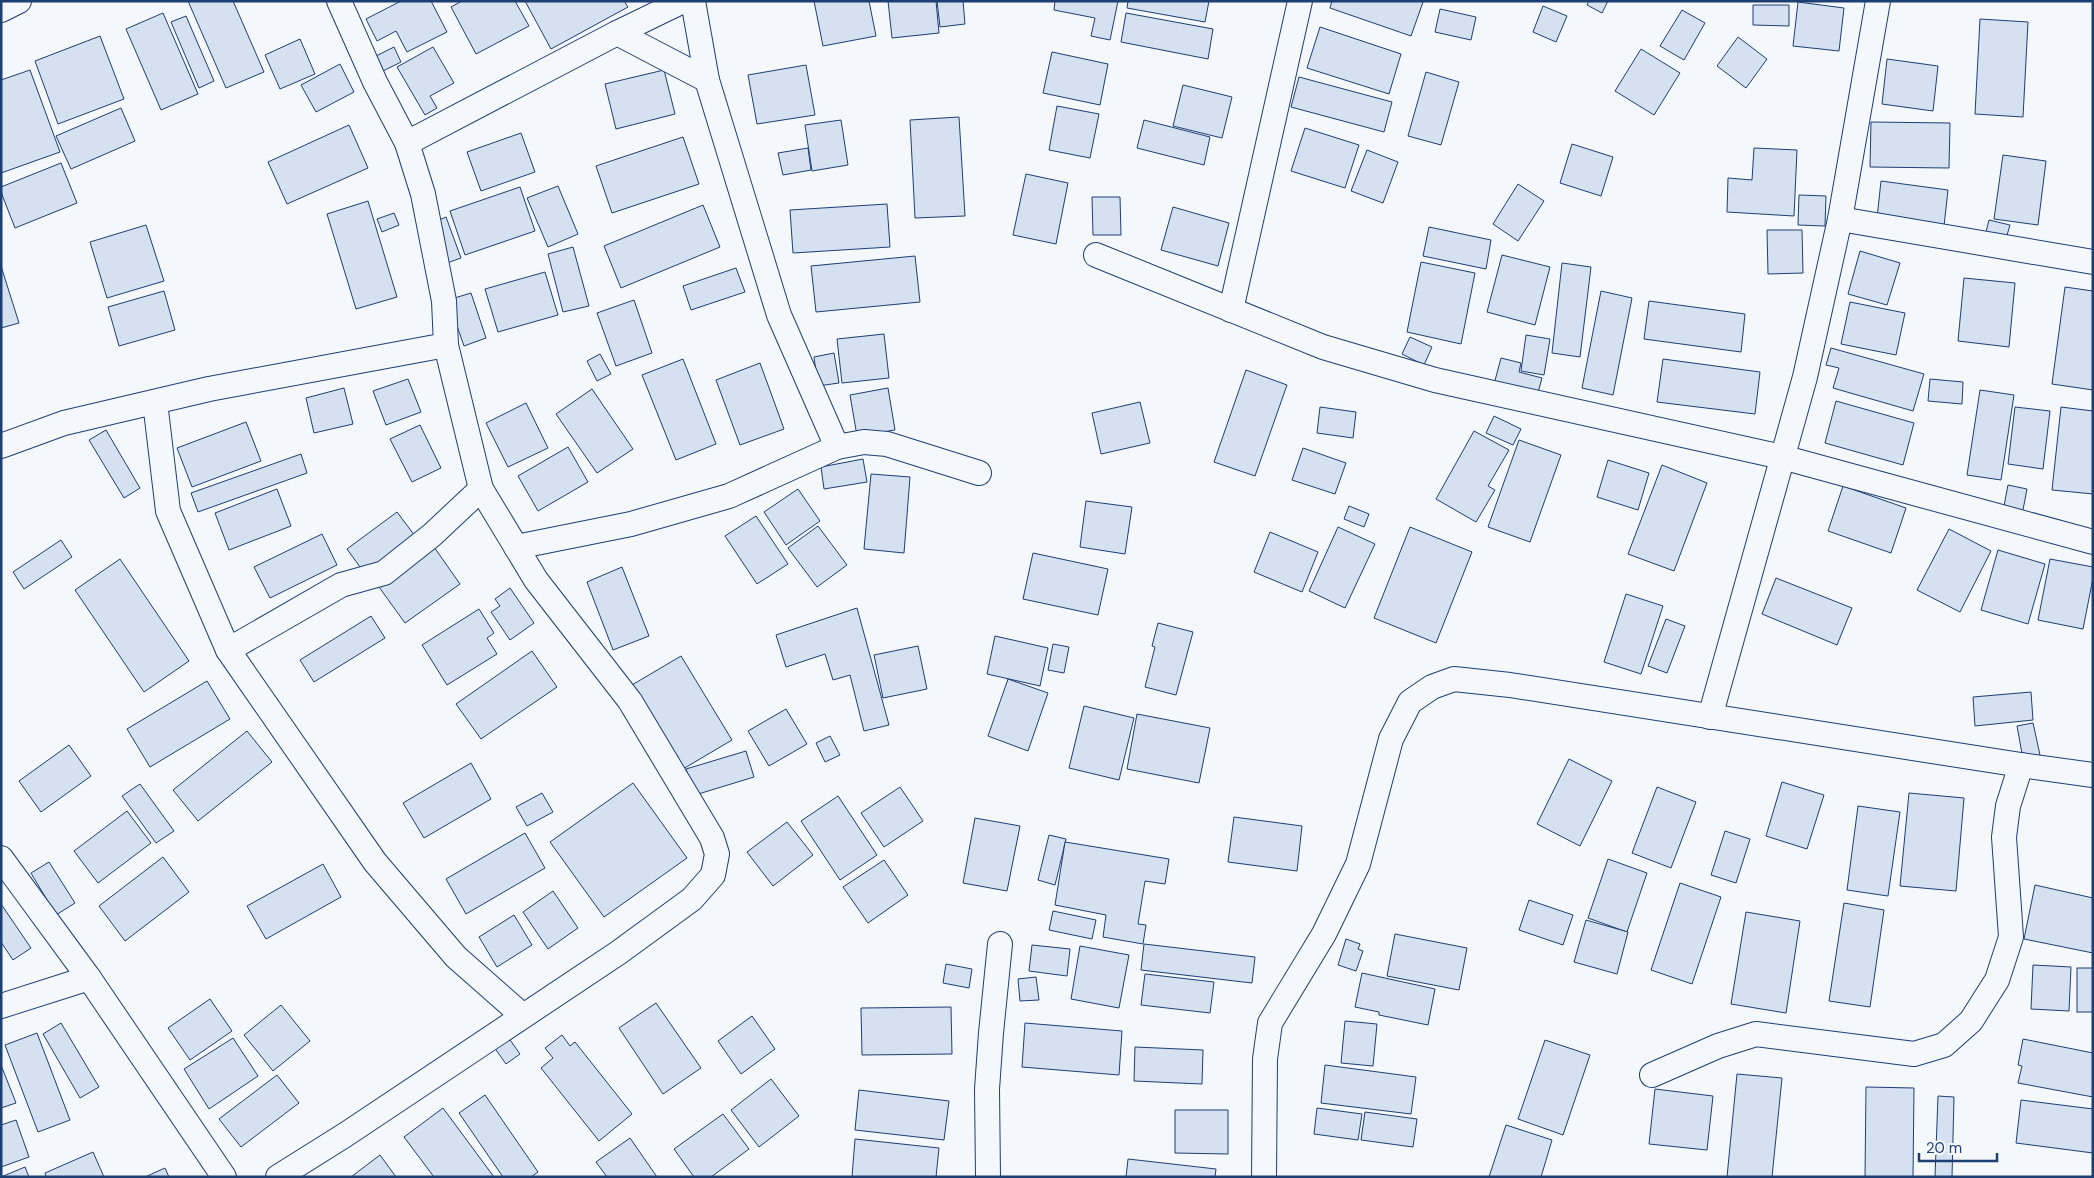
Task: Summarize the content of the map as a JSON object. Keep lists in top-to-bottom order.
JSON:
{
  "scale_bar": "20 m"
}
